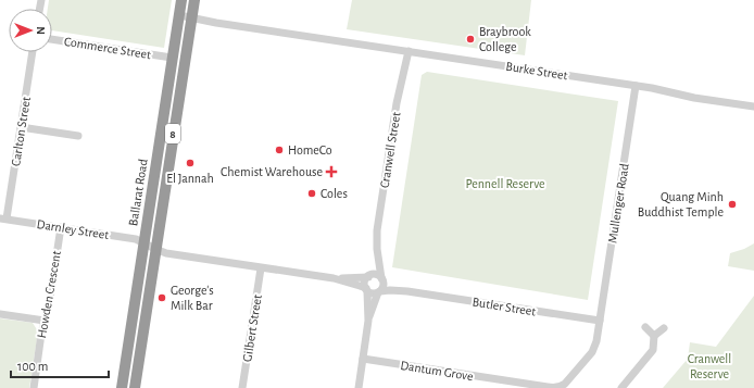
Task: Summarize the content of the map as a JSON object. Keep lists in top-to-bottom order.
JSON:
{
  "streets": {
    "highway": ["8", "Ballarat Road"],
    "street": [
      "Commerce Street",
      "Burke Street",
      "Carlton Street",
      "Cranwell Street",
      "Mullenger Road",
      "Darnley Street",
      "Howden Crescent",
      "Butler Street",
      "Gilbert Street",
      "Dantum Grove"
    ]
  },
  "crossings": [
    ["Commerce Street", "Ballarat Road"],
    ["Burke Street", "Cranwell Street"],
    ["Burke Street", "Ballarat Road"],
    ["Burke Street", "Mullenger Road"],
    ["Carlton Street", "Darnley Street"],
    ["Cranwell Street", "Butler Street"],
    ["Ballarat Road", "Darnley Street"],
    ["Mullenger Road", "Butler Street"],
    ["Mullenger Road", "Dantum Grove"],
    ["Darnley Street", "Howden Crescent"],
    ["Butler Street", "Dantum Grove"]
  ],
  "parks": ["Pennell Reserve", "Cranwell Reserve"],
  "places": {
    "other": [
      "Braybrook College",
      "HomeCo",
      "El Jannah",
      "Coles",
      "Quang Minh Buddhist Temple",
      "George's Milk Bar"
    ],
    "health": ["Chemist Warehouse"]
  },
  "scale_bar": "100 m",
  "north": "right"
}
